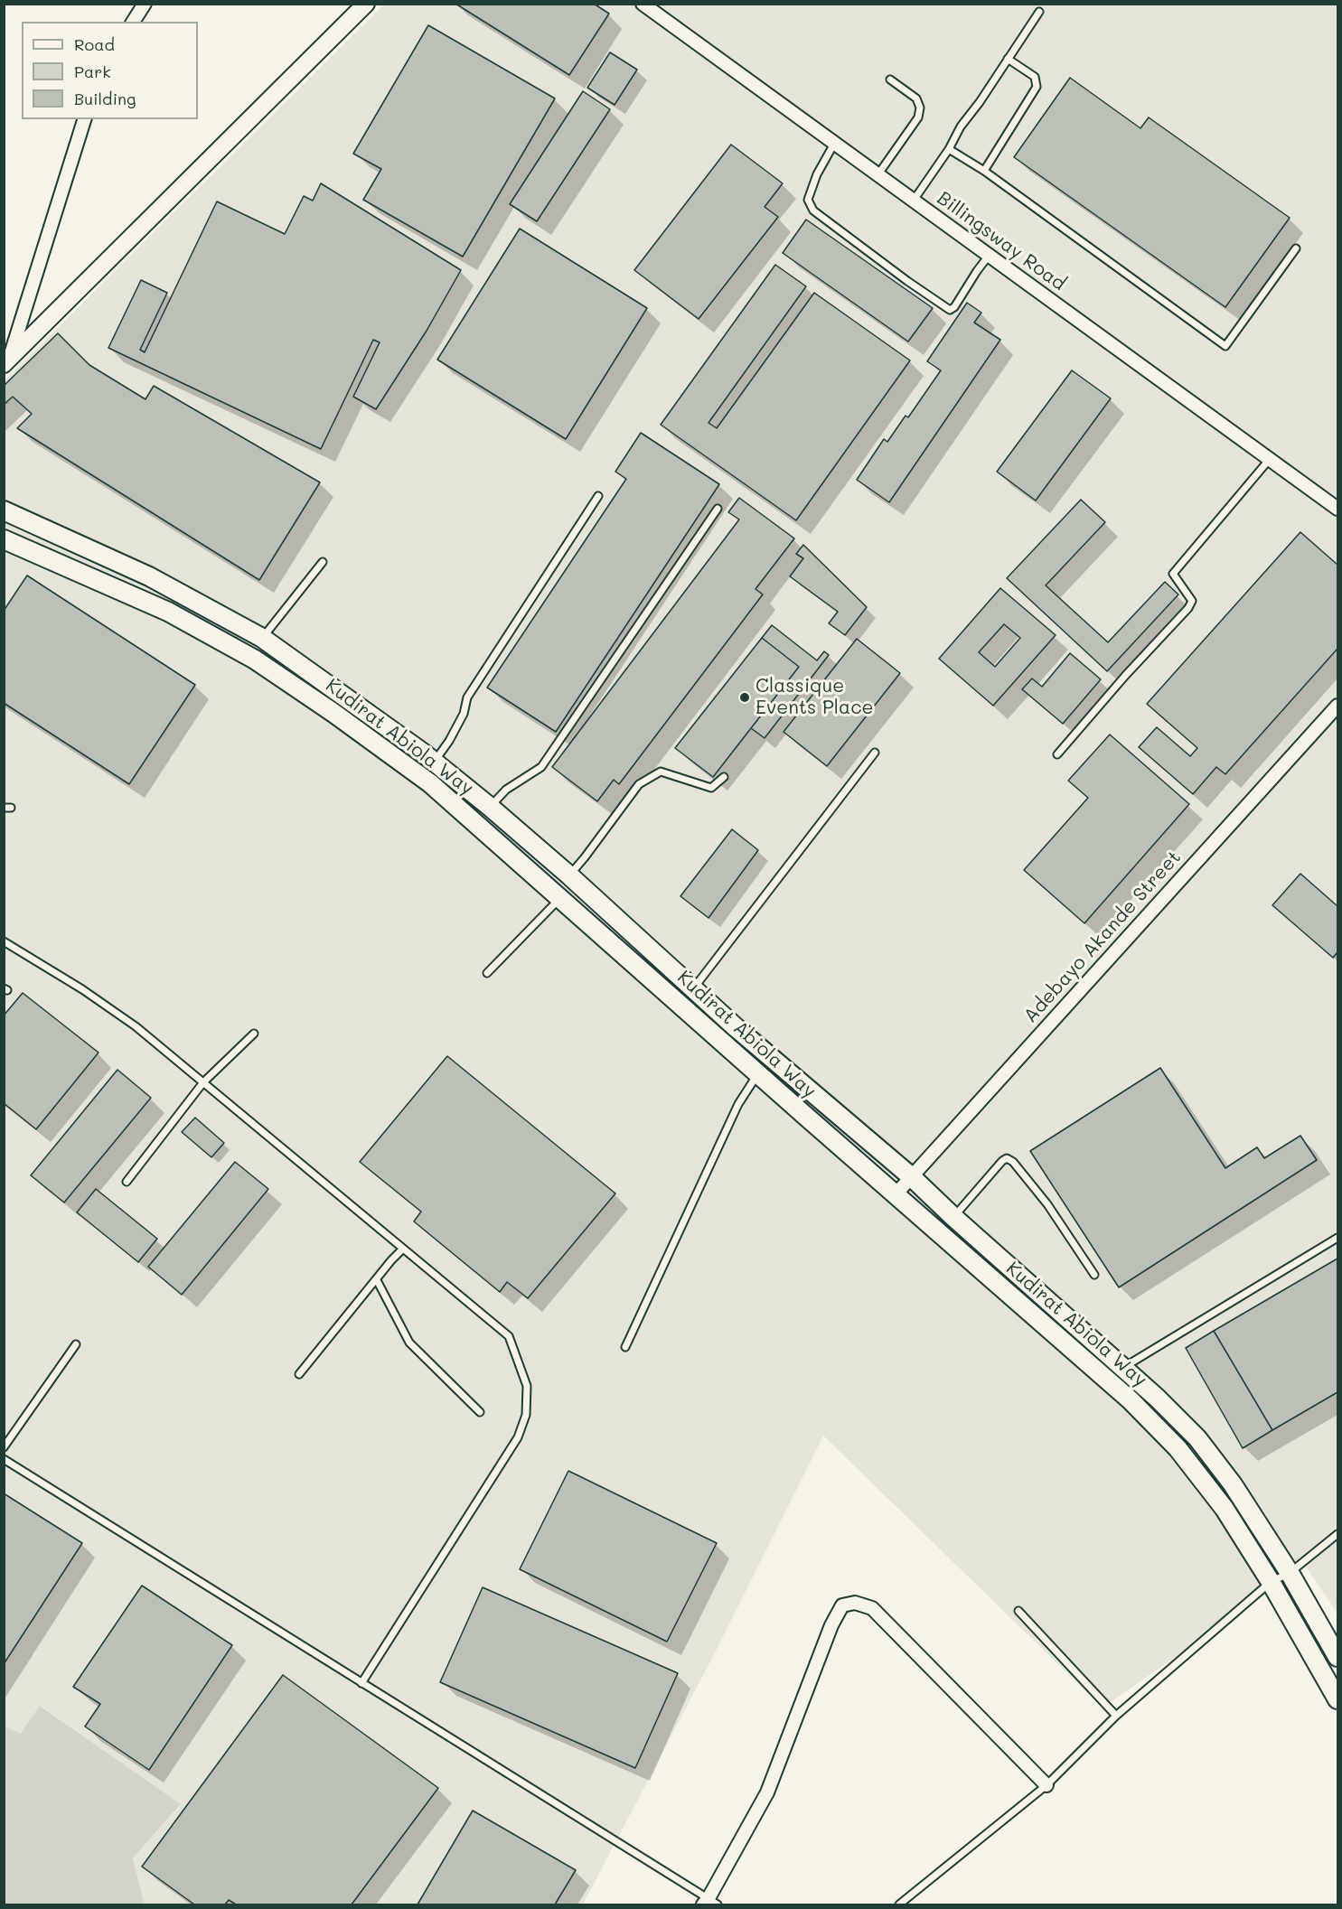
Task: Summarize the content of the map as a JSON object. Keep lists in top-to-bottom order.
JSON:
{
  "streets": {
    "main road": ["Kudirat Abiola Way"],
    "street": ["Billingsway Road", "Adebayo Akande Street"]
  },
  "crossings": [
    ["Kudirat Abiola Way", "Adebayo Akande Street"]
  ],
  "places": ["Classique Events Place"],
  "legend": ["Road", "Park", "Building"]
}
